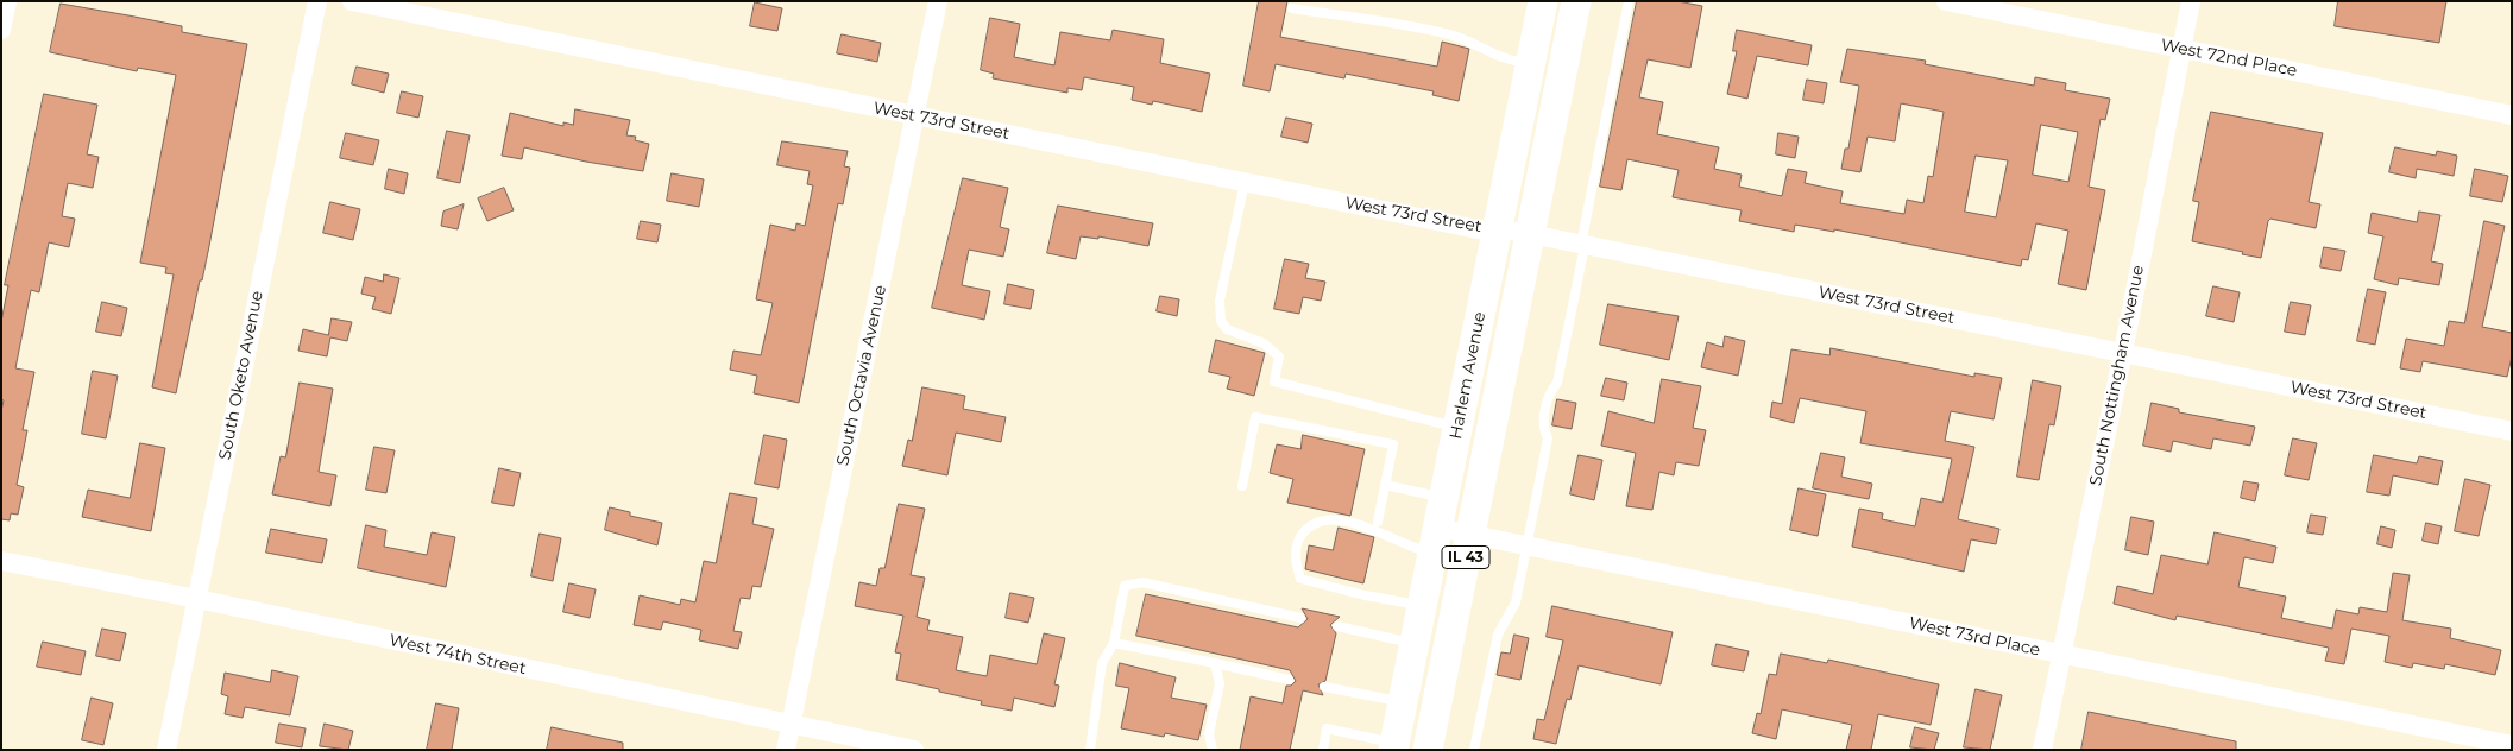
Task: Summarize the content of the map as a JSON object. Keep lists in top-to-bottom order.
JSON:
{
  "streets": {
    "main road": ["Harlem Avenue", "IL 43"],
    "street": [
      "West 72nd Place",
      "West 73rd Street",
      "South Oketo Avenue",
      "South Octavia Avenue",
      "South Nottingham Avenue",
      "West 73rd Place",
      "West 74th Street"
    ]
  },
  "crossings": [
    ["West 72nd Place", "South Nottingham Avenue"],
    ["West 73rd Street", "South Octavia Avenue"],
    ["West 73rd Street", "Harlem Avenue"],
    ["West 73rd Street", "South Nottingham Avenue"],
    ["South Oketo Avenue", "West 74th Street"],
    ["South Octavia Avenue", "West 74th Street"],
    ["Harlem Avenue", "West 73rd Place"],
    ["South Nottingham Avenue", "West 73rd Place"]
  ]
}
